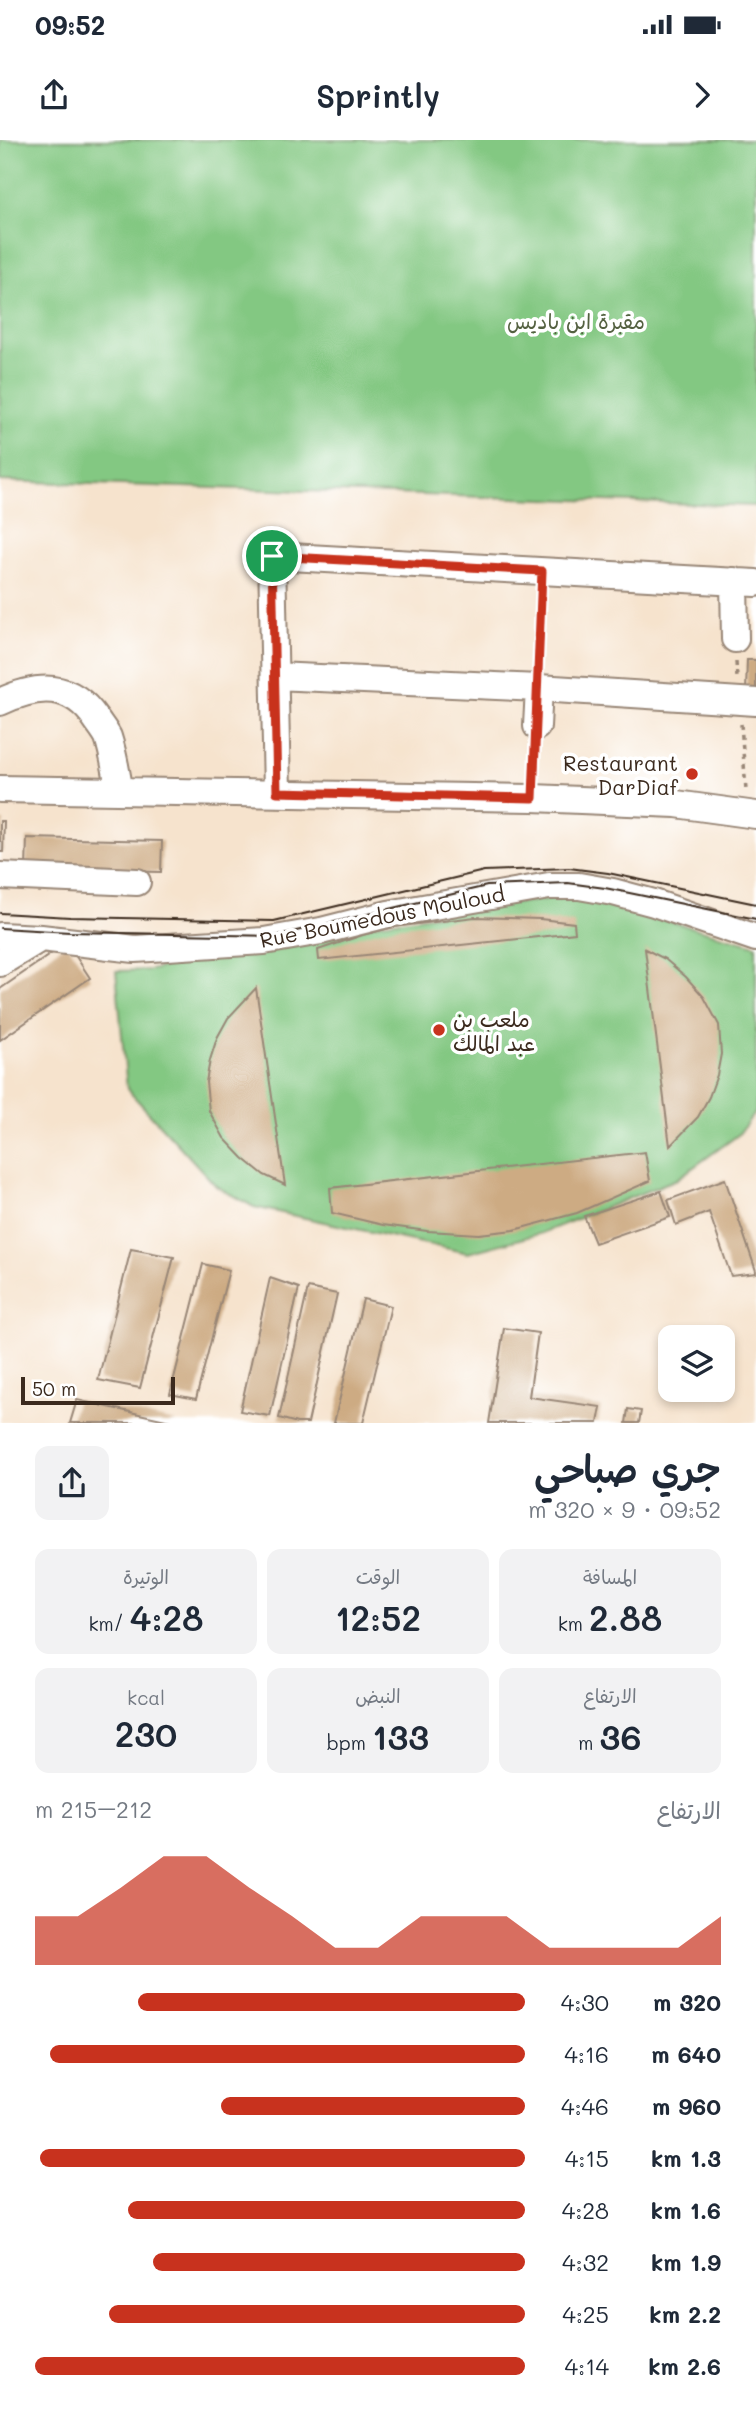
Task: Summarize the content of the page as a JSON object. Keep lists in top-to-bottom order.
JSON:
{
  "streets": {
    "street": ["Rue Boumedous Mouloud"]
  },
  "parks": ["مقبرة ابن باديس"],
  "places": ["Restaurant DarDiaf", "ملعب بن عبد المالك"],
  "scale_bar": "50 m",
  "page": {
    "status": "09:52",
    "header": "Sprintly",
    "scale": "50 m",
    "heading": ["جري صباحي", "09:52 · 9 × 320 m"],
    "stats": [
      ["المسافة", "2.88 km"],
      ["الوقت", "12:52"],
      ["الوتيرة", "4:28 /km"],
      ["الارتفاع", "36 m"],
      ["النبض", "133 bpm"],
      ["kcal", "230"]
    ],
    "chart": ["الارتفاع", "212–215 m"],
    "list": [
      {
        "name": "320 m",
        "note": "4:30"
      },
      {
        "name": "640 m",
        "note": "4:16"
      },
      {
        "name": "960 m",
        "note": "4:46"
      },
      {
        "name": "1.3 km",
        "note": "4:15"
      },
      {
        "name": "1.6 km",
        "note": "4:28"
      },
      {
        "name": "1.9 km",
        "note": "4:32"
      },
      {
        "name": "2.2 km",
        "note": "4:25"
      },
      {
        "name": "2.6 km",
        "note": "4:14"
      }
    ]
  }
}
